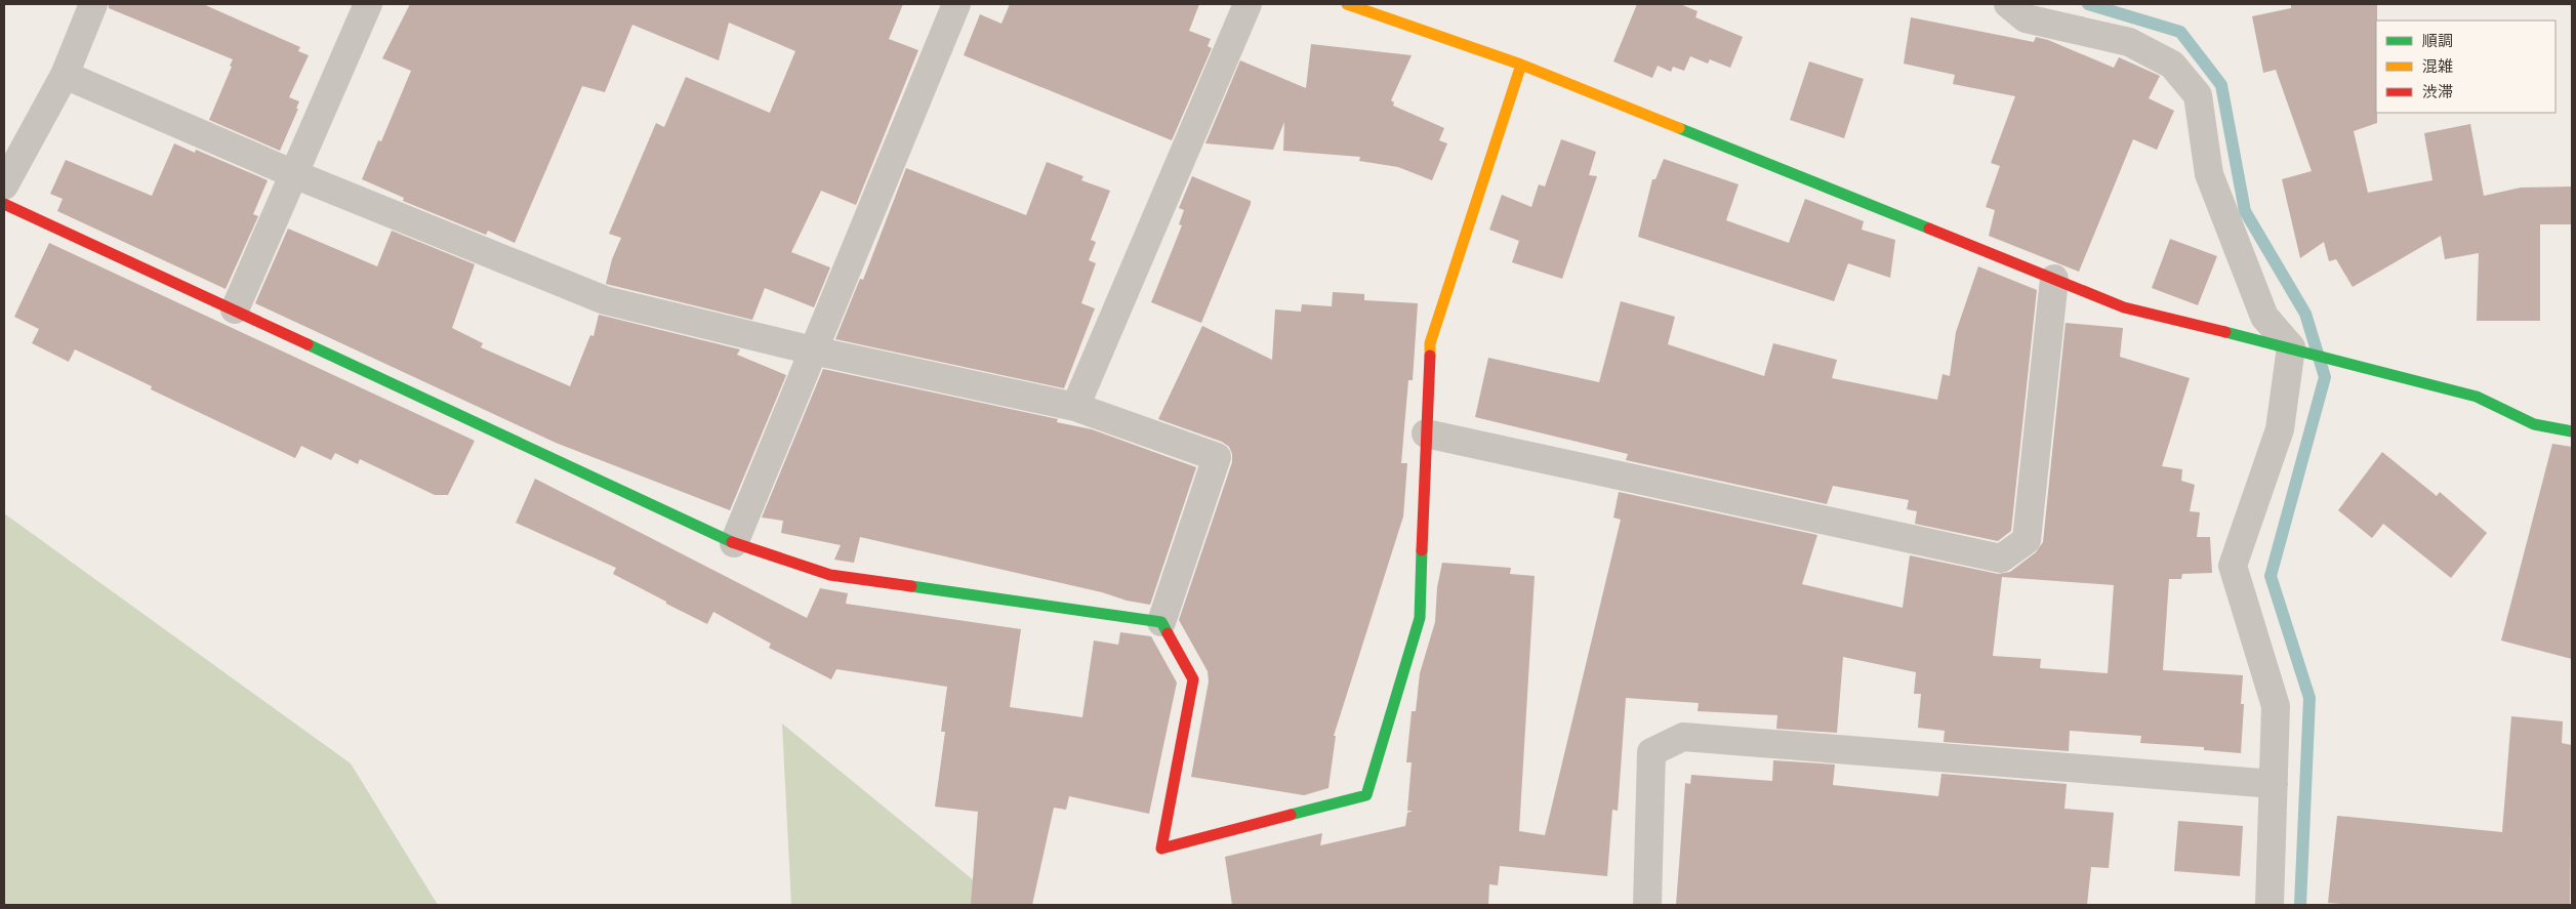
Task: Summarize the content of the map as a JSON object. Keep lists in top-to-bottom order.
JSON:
{
  "legend": ["順調", "混雑", "渋滞"]
}
